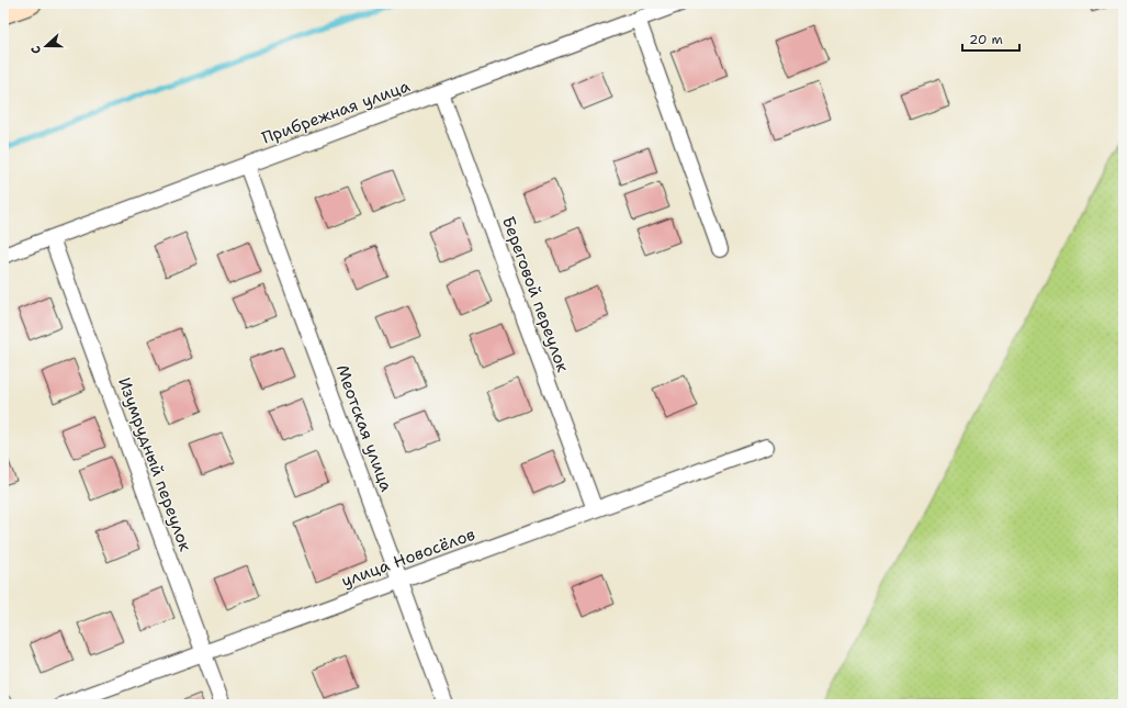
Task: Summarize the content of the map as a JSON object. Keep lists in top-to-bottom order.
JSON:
{
  "streets": {
    "street": [
      "Прибрежная улица",
      "Береговой переулок",
      "Меотская улица",
      "Изумрудный переулок",
      "улица Новосёлов"
    ]
  },
  "crossings": [
    ["Прибрежная улица", "Береговой переулок"],
    ["Прибрежная улица", "Меотская улица"],
    ["Прибрежная улица", "Изумрудный переулок"],
    ["Береговой переулок", "улица Новосёлов"],
    ["Меотская улица", "улица Новосёлов"],
    ["Изумрудный переулок", "улица Новосёлов"]
  ],
  "scale_bar": "20 m",
  "north": "left"
}
